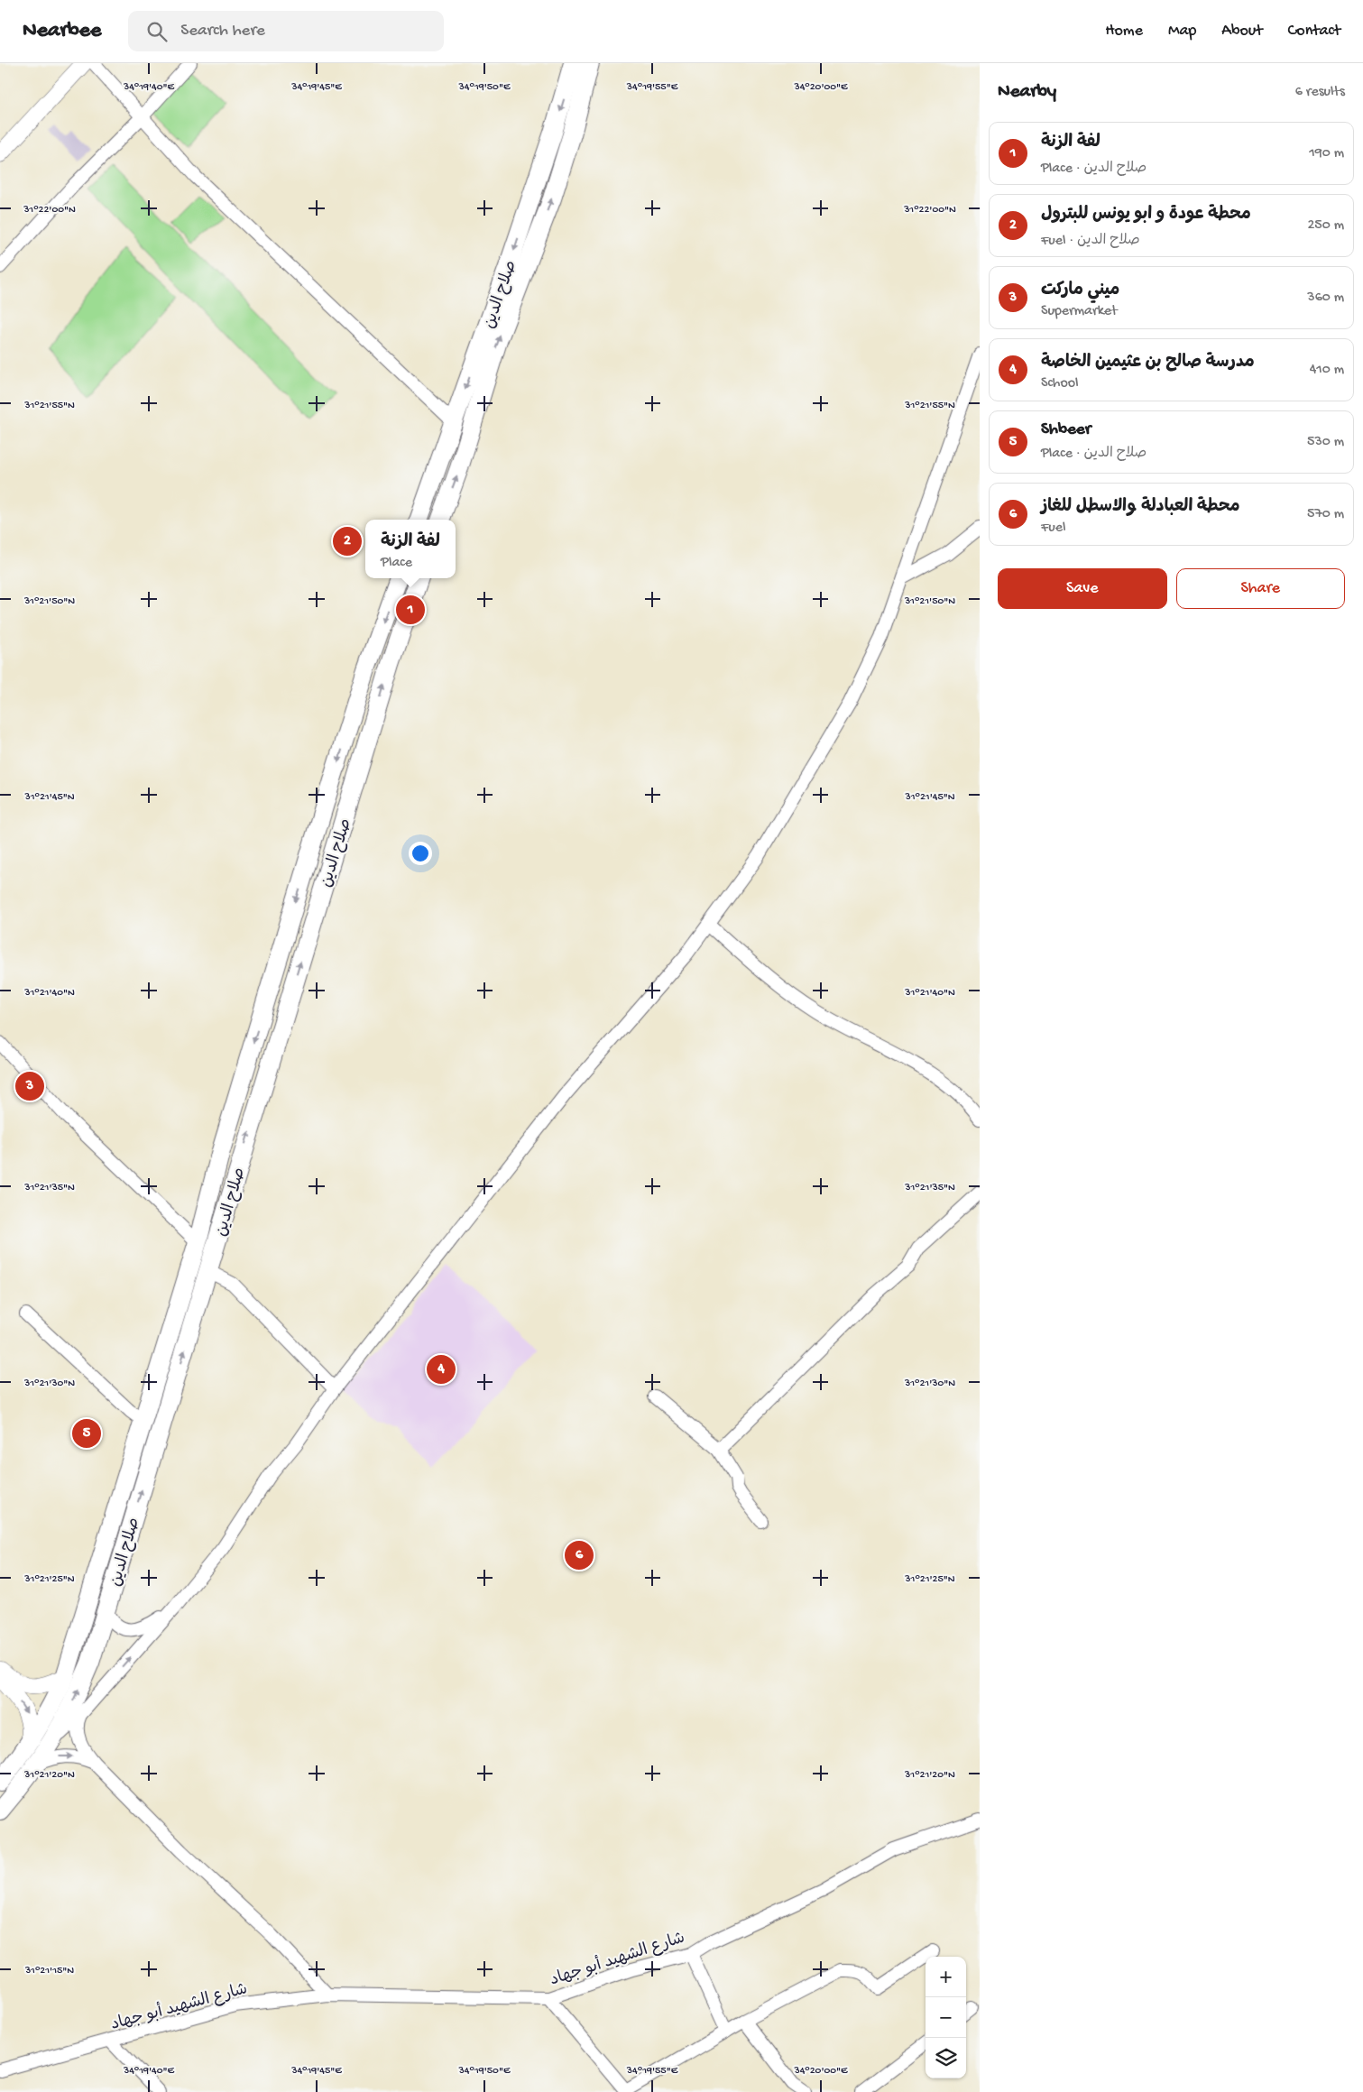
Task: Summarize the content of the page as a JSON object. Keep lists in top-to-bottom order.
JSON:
{
  "streets": {
    "highway": ["صلاح الدين"],
    "street": ["شارع الشهيد أبو جهاد"]
  },
  "page": {
    "header": "Nearbee",
    "search": "Search here",
    "nav": [
      "Home",
      "Map",
      "About",
      "Contact"
    ],
    "heading": ["Nearby", "6 results"],
    "list": [
      {
        "mark": "1",
        "name": "لفة الزنة",
        "note": "Place · صلاح الدين",
        "value": "190 m"
      },
      {
        "mark": "2",
        "name": "محطة عودة و ابو يونس للبترول",
        "note": "Fuel · صلاح الدين",
        "value": "250 m"
      },
      {
        "mark": "3",
        "name": "ميني ماركت",
        "note": "Supermarket",
        "value": "360 m"
      },
      {
        "mark": "4",
        "name": "مدرسة صالح بن عثيمين الخاصة",
        "note": "School",
        "value": "410 m"
      },
      {
        "mark": "5",
        "name": "Shbeer",
        "note": "Place · صلاح الدين",
        "value": "530 m"
      },
      {
        "mark": "6",
        "name": "محطة العبادلة والاسطل للغاز",
        "note": "Fuel",
        "value": "570 m"
      }
    ],
    "popup": ["لفة الزنة", "Place"],
    "pins": [
      "2",
      "1",
      "3",
      "4",
      "5",
      "6"
    ],
    "buttons": ["Save", "Share"],
    "map_buttons": ["+", "−"]
  },
  "coordinates": [
    "34°19'40\"E",
    "34°19'45\"E",
    "34°19'50\"E",
    "34°19'55\"E",
    "34°20'00\"E",
    "31°22'00\"N",
    "31°21'55\"N",
    "31°21'50\"N",
    "31°21'45\"N",
    "31°21'40\"N",
    "31°21'35\"N",
    "31°21'30\"N",
    "31°21'25\"N",
    "31°21'20\"N",
    "31°21'15\"N"
  ]
}
